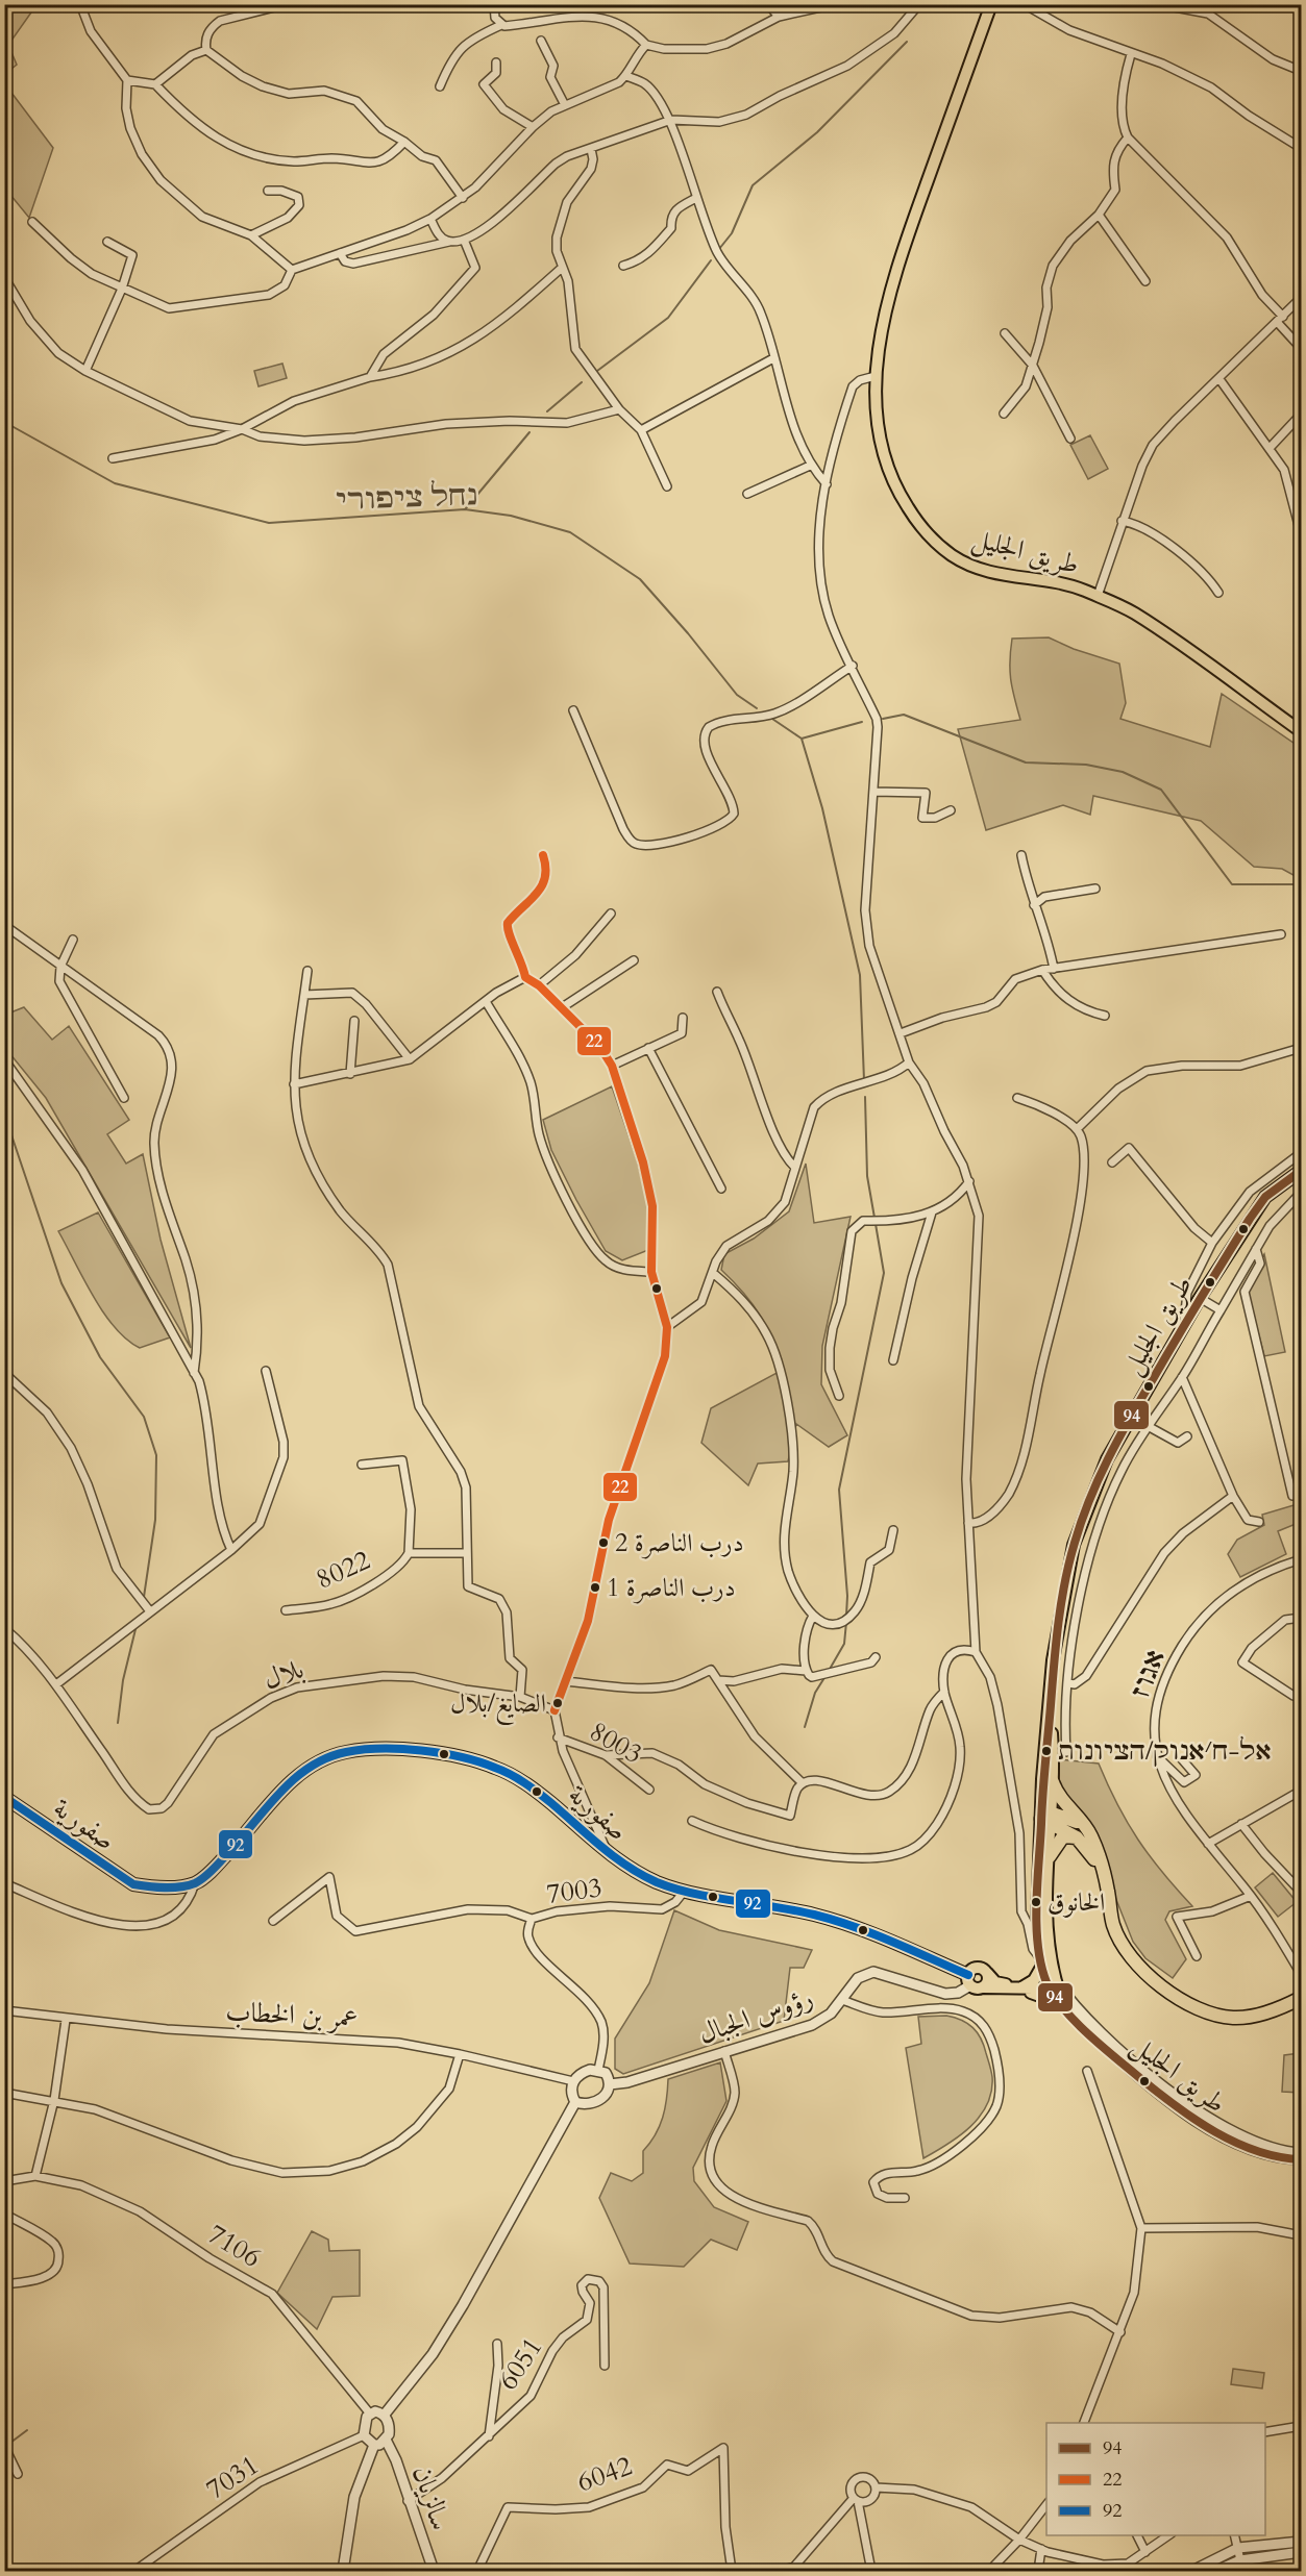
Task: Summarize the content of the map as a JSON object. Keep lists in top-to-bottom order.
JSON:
{
  "streets": {
    "main road": ["طريق الجليل", "صفورية"],
    "street": [
      "8022",
      "بلال",
      "אגוז",
      "8003",
      "7003",
      "عمر بن الخطاب",
      "رؤوس الجبال",
      "7106",
      "6051",
      "6042",
      "7031",
      "سالزيان"
    ]
  },
  "crossings": [
    ["صفورية", "7003"],
    ["صفورية", "رؤوس الجبال"],
    ["7003", "عمر بن الخطاب"],
    ["7003", "رؤوس الجبال"],
    ["عمر بن الخطاب", "رؤوس الجبال"],
    ["7106", "7031"],
    ["7106", "سالزيان"],
    ["6051", "سالزيان"],
    ["7031", "سالزيان"]
  ],
  "water": ["נחל ציפורי"],
  "places": [
    "درب الناصرة 2",
    "درب الناصرة 1",
    "الصايغ/بلال",
    "אל-ח׳אנוק/הציונות",
    "الخانوق"
  ],
  "lines": ["transit line 22", "transit line 94", "transit line 92"],
  "legend": ["94", "22", "92"]
}
